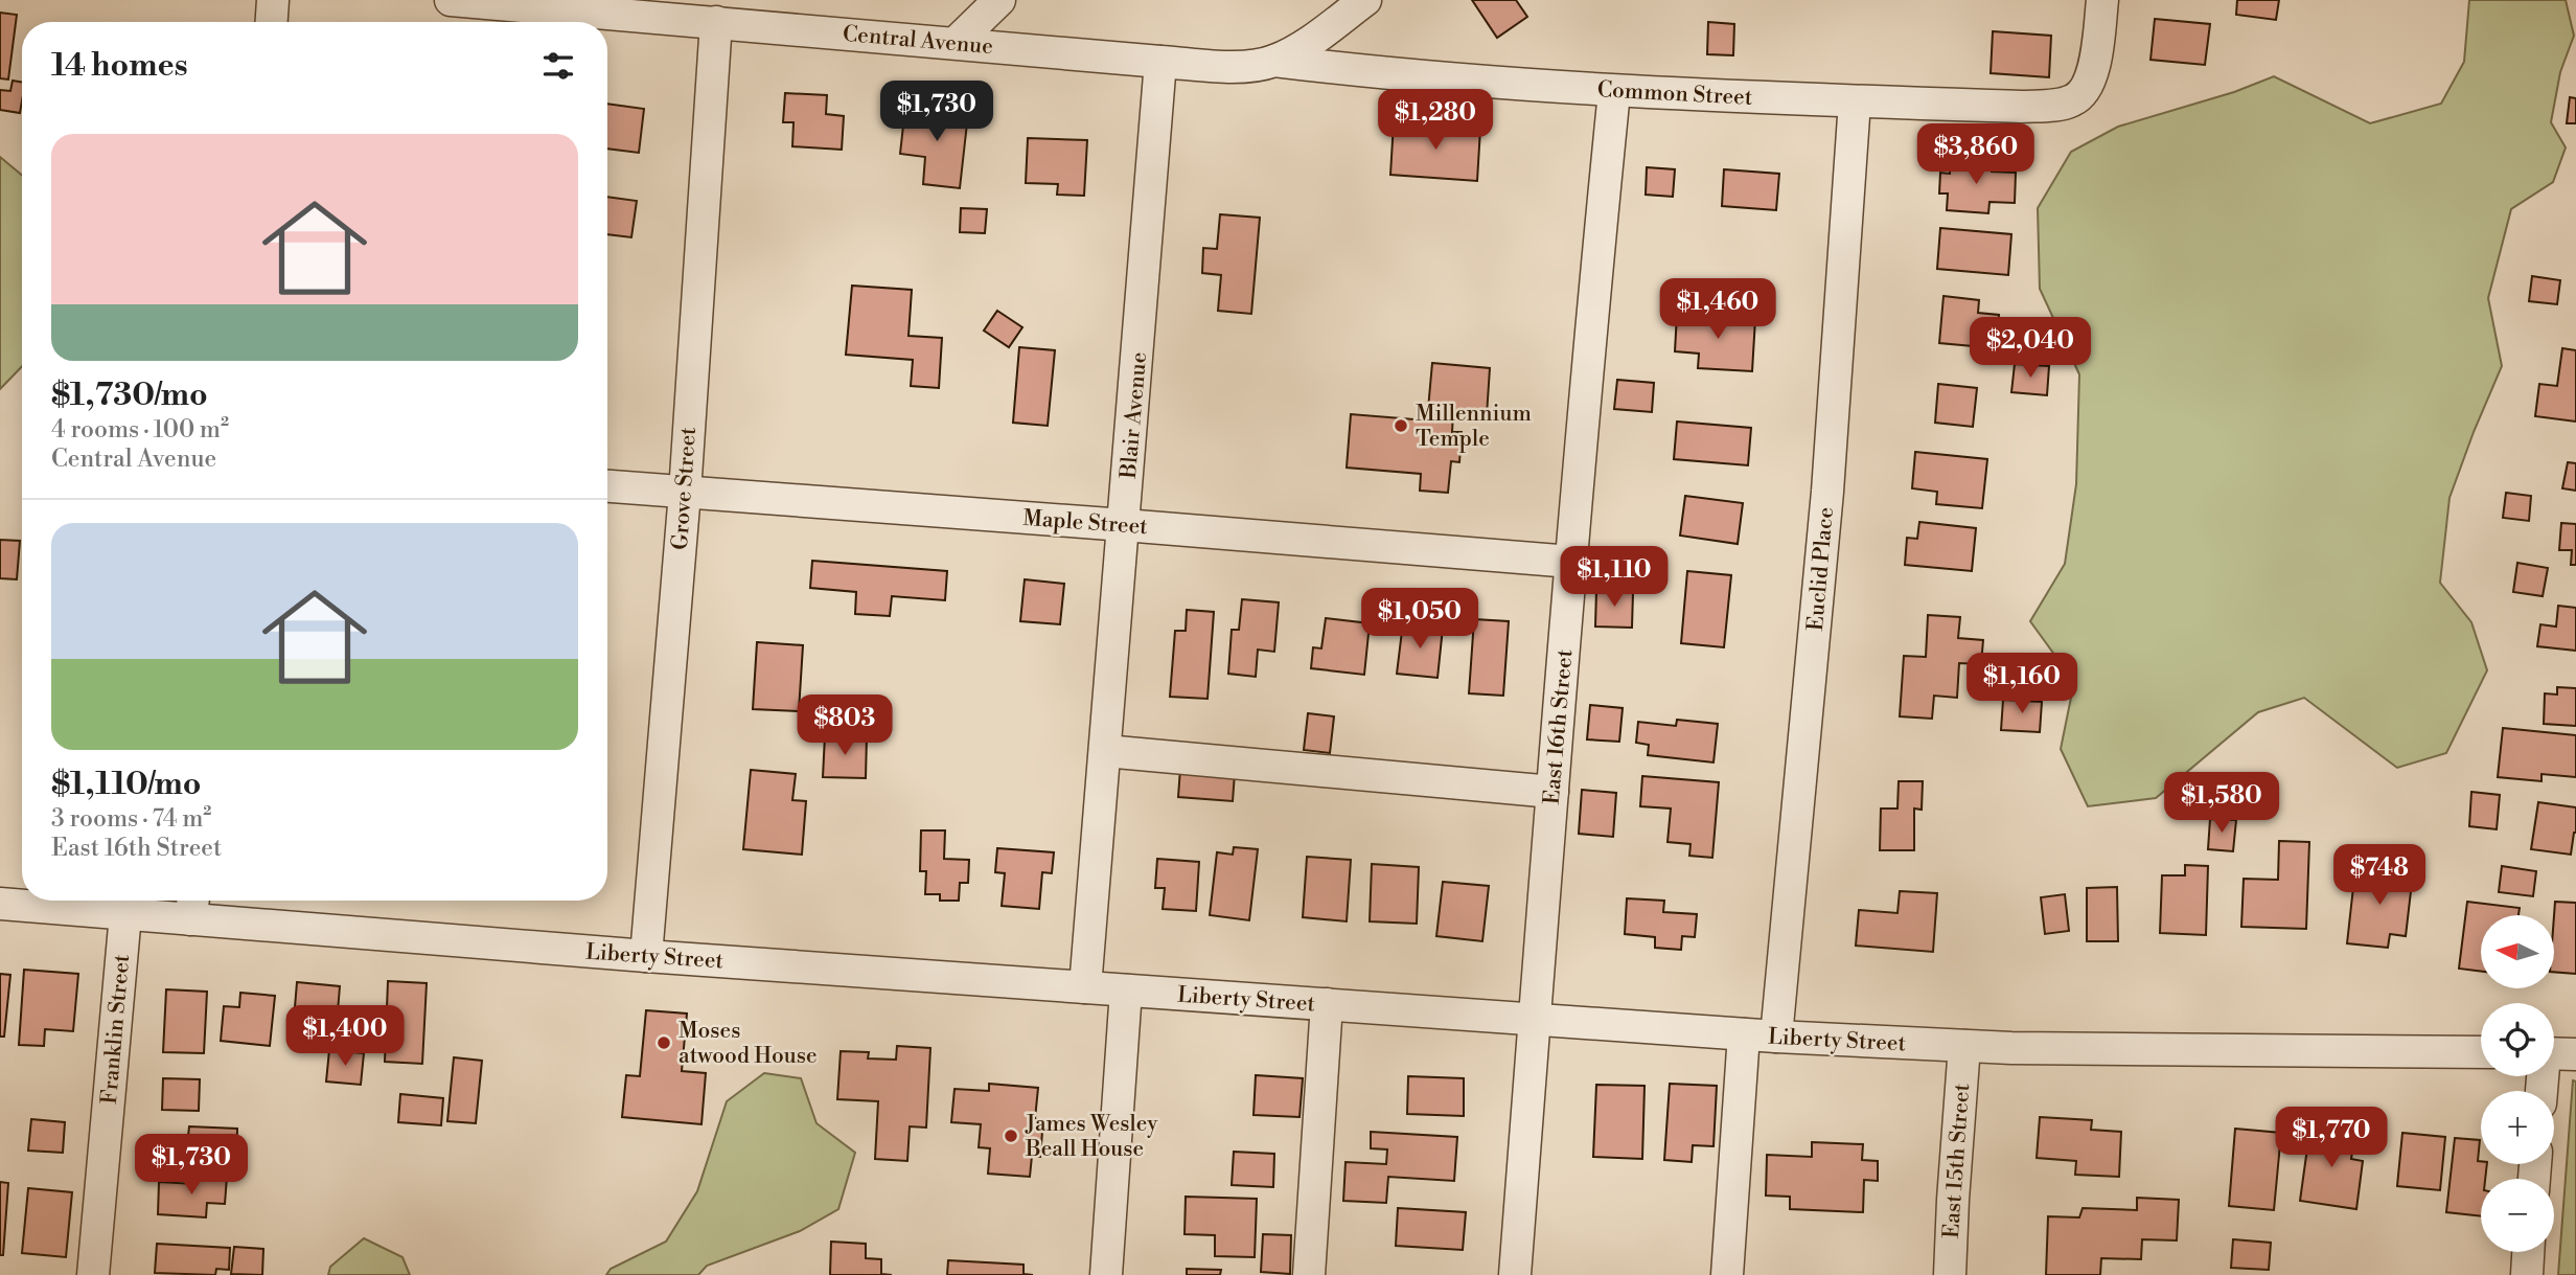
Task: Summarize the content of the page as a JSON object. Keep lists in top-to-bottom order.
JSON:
{
  "streets": {
    "street": [
      "Central Avenue",
      "Common Street",
      "Blair Avenue",
      "Grove Street",
      "Maple Street",
      "Euclid Place",
      "East 16th Street",
      "Liberty Street",
      "Franklin Street",
      "East 15th Street"
    ]
  },
  "crossings": [
    ["Central Avenue", "Common Street"],
    ["Central Avenue", "Blair Avenue"],
    ["Central Avenue", "Grove Street"],
    ["Common Street", "Euclid Place"],
    ["Common Street", "East 16th Street"],
    ["Blair Avenue", "Maple Street"],
    ["Blair Avenue", "Liberty Street"],
    ["Grove Street", "Maple Street"],
    ["Grove Street", "Liberty Street"],
    ["Maple Street", "East 16th Street"],
    ["Euclid Place", "Liberty Street"],
    ["East 16th Street", "Liberty Street"],
    ["Liberty Street", "Franklin Street"],
    ["Liberty Street", "East 15th Street"]
  ],
  "places": ["Millennium Temple", "Moses atwood House", "James Wesley Beall House"],
  "north": "left",
  "page": {
    "heading": "14 homes",
    "price": [
      "$1,730",
      "$1,280",
      "$3,860",
      "$1,460",
      "$2,040",
      "$1,110",
      "$1,050",
      "$1,160",
      "$803",
      "$1,580",
      "$748",
      "$1,400",
      "$1,770",
      "$1,730"
    ],
    "list": [
      {
        "name": "$1,730/mo",
        "note": "4 rooms · 100 m² · Central Avenue"
      },
      {
        "name": "$1,110/mo",
        "note": "3 rooms · 74 m² · East 16th Street"
      }
    ],
    "map_buttons": ["+", "−"]
  }
}
